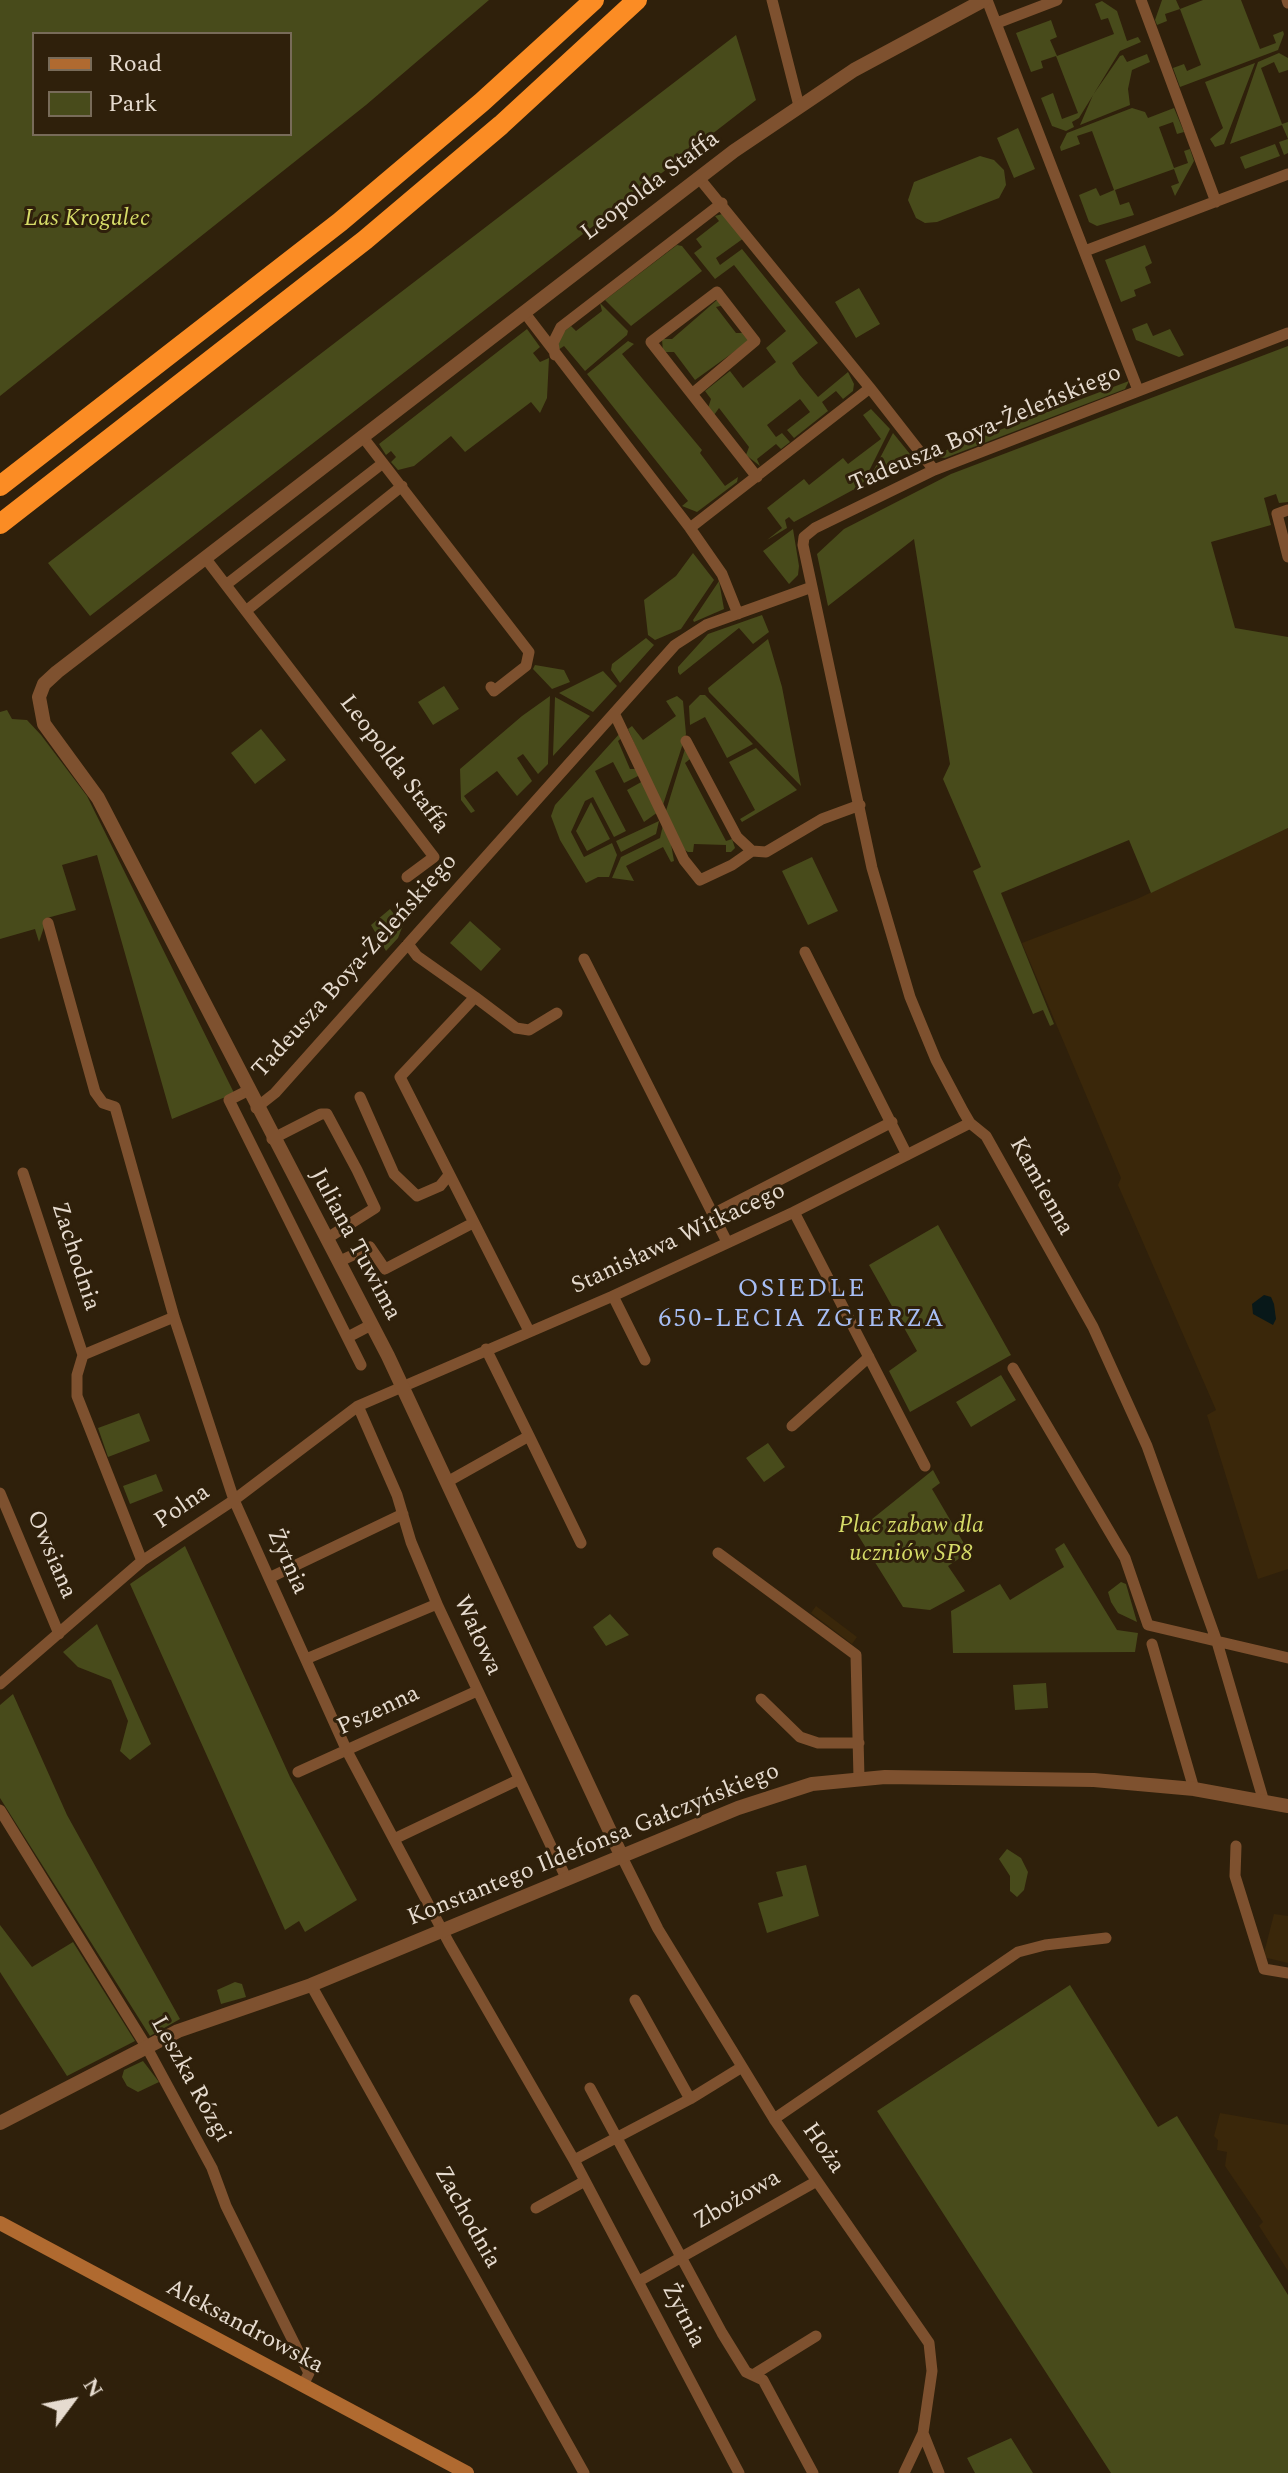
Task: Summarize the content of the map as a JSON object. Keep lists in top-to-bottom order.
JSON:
{
  "streets": {
    "main road": ["Aleksandrowska"],
    "street": [
      "Leopolda Staffa",
      "Tadeusza Boya-Żeleńskiego",
      "Kamienna",
      "Stanisława Witkacego",
      "Juliana Tuwima",
      "Zachodnia",
      "Polna",
      "Owsiana",
      "Żytnia",
      "Wałowa",
      "Pszenna",
      "Konstantego Ildefonsa Gałczyńskiego",
      "Leszka Rózgi",
      "Hoża",
      "Zbożowa"
    ]
  },
  "crossings": [
    ["Leopolda Staffa", "Juliana Tuwima"],
    ["Tadeusza Boya-Żeleńskiego", "Kamienna"],
    ["Tadeusza Boya-Żeleńskiego", "Juliana Tuwima"],
    ["Kamienna", "Stanisława Witkacego"],
    ["Kamienna", "Konstantego Ildefonsa Gałczyńskiego"],
    ["Stanisława Witkacego", "Juliana Tuwima"],
    ["Stanisława Witkacego", "Polna"],
    ["Juliana Tuwima", "Polna"],
    ["Juliana Tuwima", "Konstantego Ildefonsa Gałczyńskiego"],
    ["Juliana Tuwima", "Hoża"],
    ["Zachodnia", "Polna"],
    ["Zachodnia", "Konstantego Ildefonsa Gałczyńskiego"],
    ["Polna", "Owsiana"],
    ["Polna", "Żytnia"],
    ["Polna", "Wałowa"],
    ["Żytnia", "Pszenna"],
    ["Żytnia", "Konstantego Ildefonsa Gałczyńskiego"],
    ["Żytnia", "Zbożowa"],
    ["Wałowa", "Pszenna"],
    ["Wałowa", "Konstantego Ildefonsa Gałczyńskiego"],
    ["Konstantego Ildefonsa Gałczyńskiego", "Leszka Rózgi"],
    ["Konstantego Ildefonsa Gałczyńskiego", "Hoża"],
    ["Leszka Rózgi", "Aleksandrowska"],
    ["Hoża", "Zbożowa"]
  ],
  "districts": ["OSIEDLE 650-LECIA ZGIERZA"],
  "parks": ["Las Krogulec", "Plac zabaw dla uczniów SP8"],
  "legend": ["Road", "Park"],
  "north": "top right"
}
